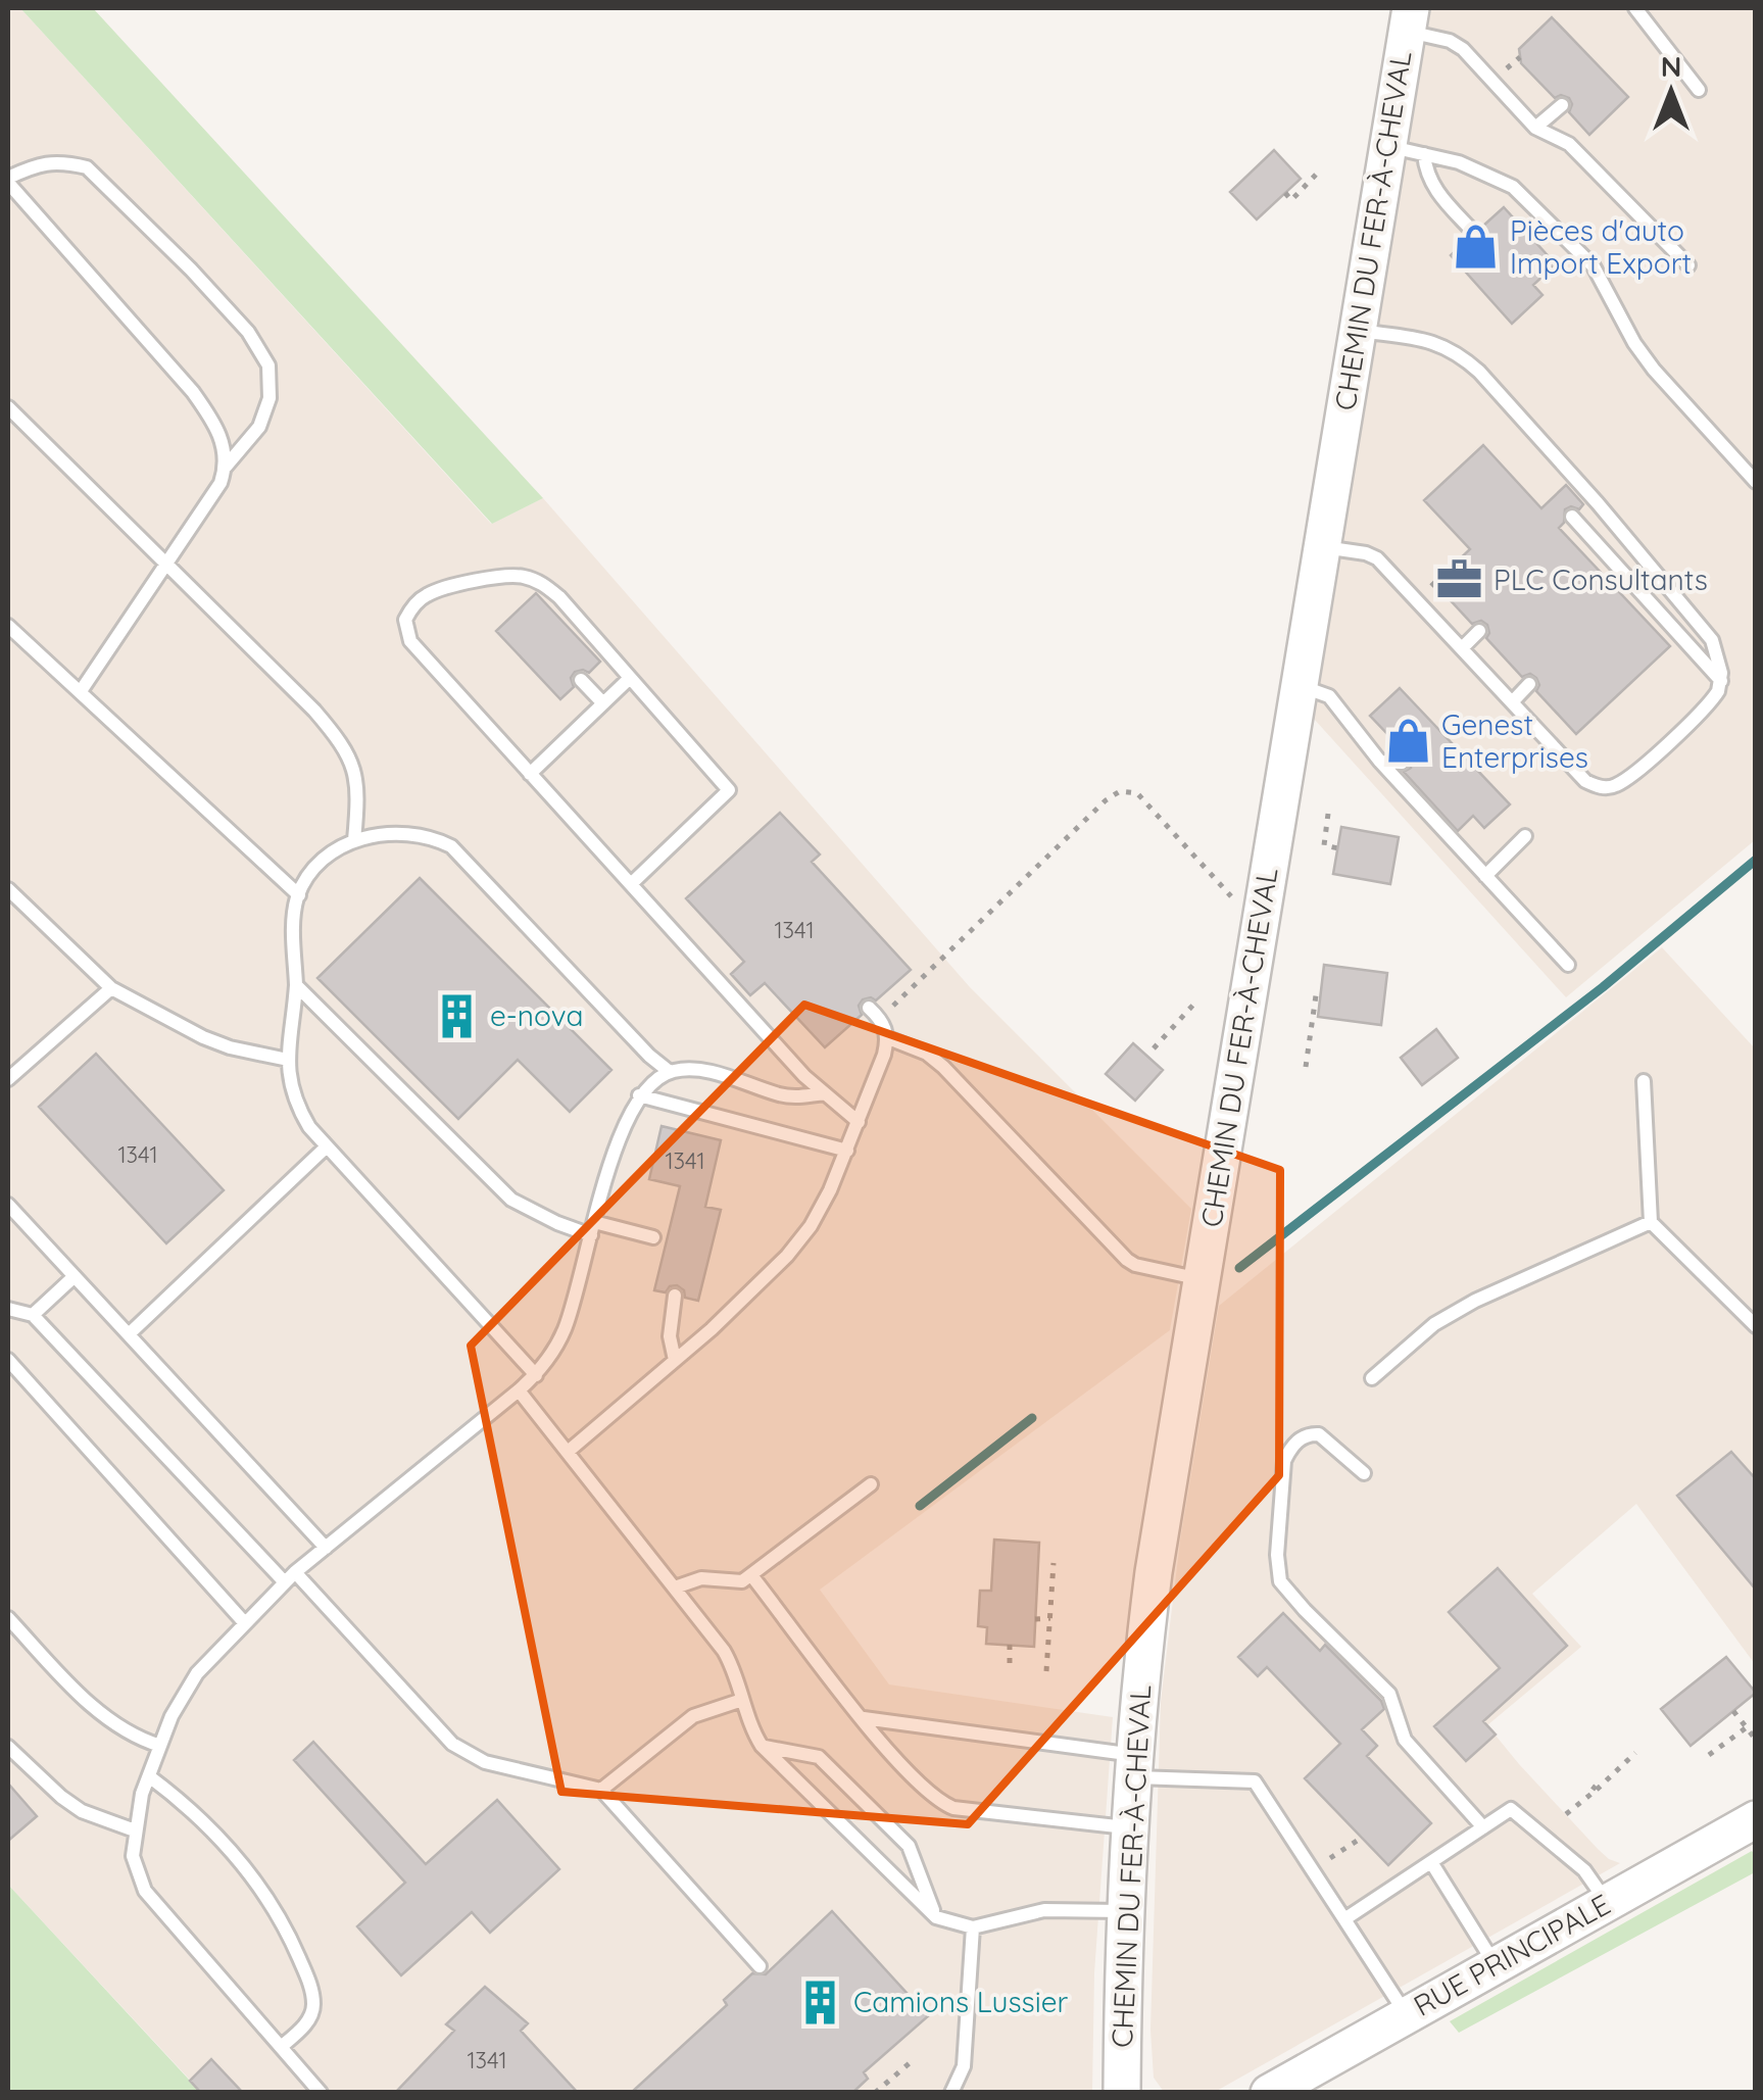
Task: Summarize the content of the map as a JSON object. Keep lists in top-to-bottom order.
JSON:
{
  "streets": {
    "street": ["CHEMIN DU FER-À-CHEVAL", "RUE PRINCIPALE"]
  },
  "places": {
    "shop": ["Pièces d'auto Import Export", "Genest Enterprises"],
    "office": ["PLC Consultants"],
    "building": ["e-nova", "Camions Lussier"]
  },
  "house_numbers": [
    "1341",
    "1341",
    "1341",
    "1341"
  ],
  "north": "top"
}
